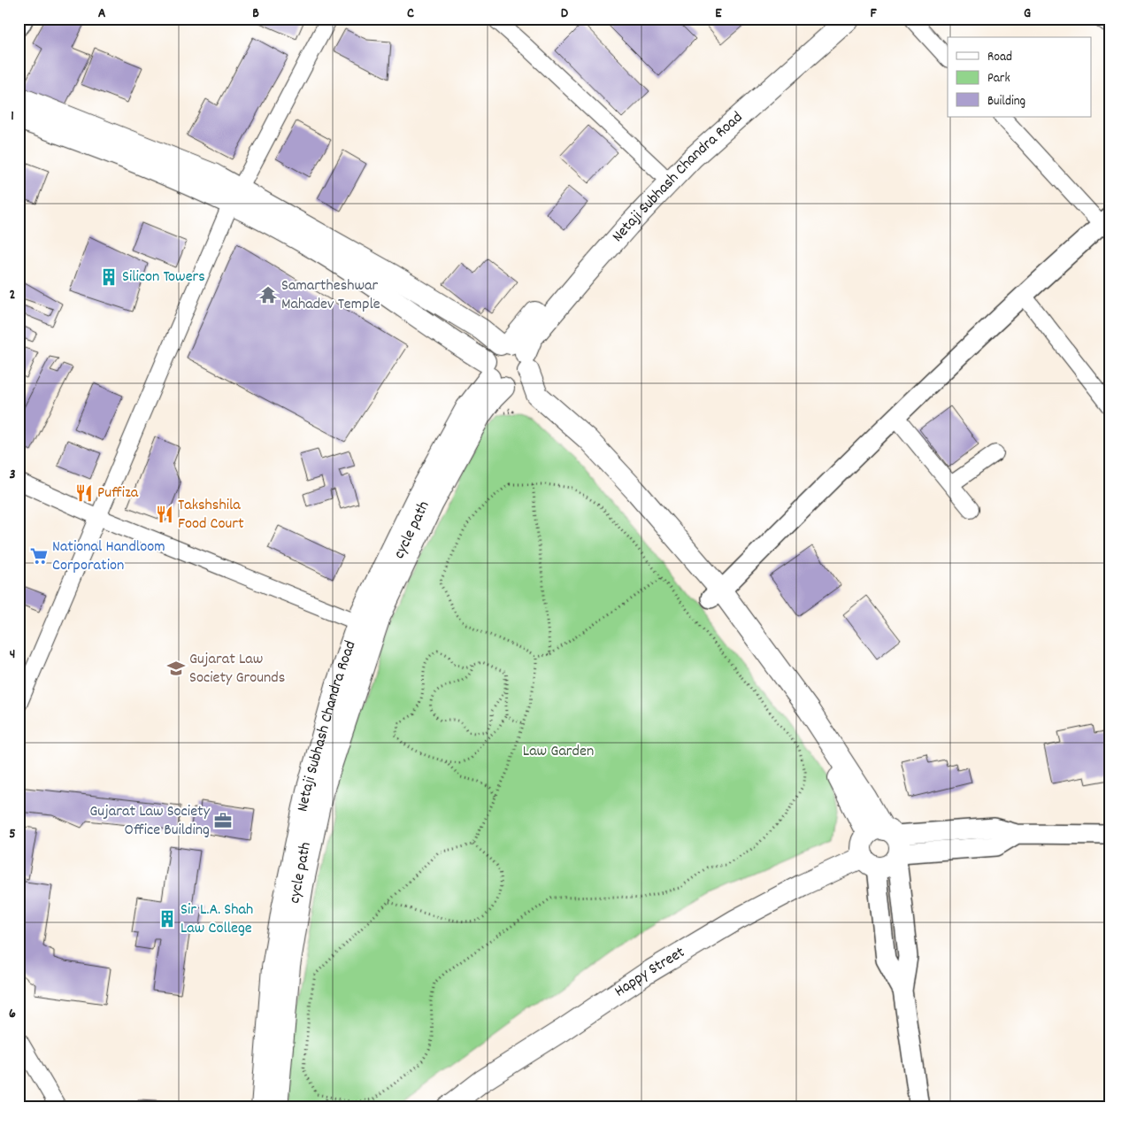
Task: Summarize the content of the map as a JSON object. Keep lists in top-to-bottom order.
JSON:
{
  "streets": {
    "main road": ["Netaji Subhash Chandra Road", "Happy Street"]
  },
  "parks": ["Law Garden"],
  "places": {
    "building": ["Silicon Towers", "Sir L.A. Shah Law College"],
    "temple": ["Samartheshwar Mahadev Temple"],
    "restaurant": ["Puffiza", "Takshshila Food Court"],
    "supermarket": ["National Handloom Corporation"],
    "school or university": ["Gujarat Law Society Grounds"],
    "office": ["Gujarat Law Society Office Building"]
  },
  "legend": ["Road", "Park", "Building"],
  "grid": {
    "columns": [
      "A",
      "B",
      "C",
      "D",
      "E",
      "F",
      "G"
    ],
    "rows": [
      "1",
      "2",
      "3",
      "4",
      "5",
      "6"
    ]
  }
}
